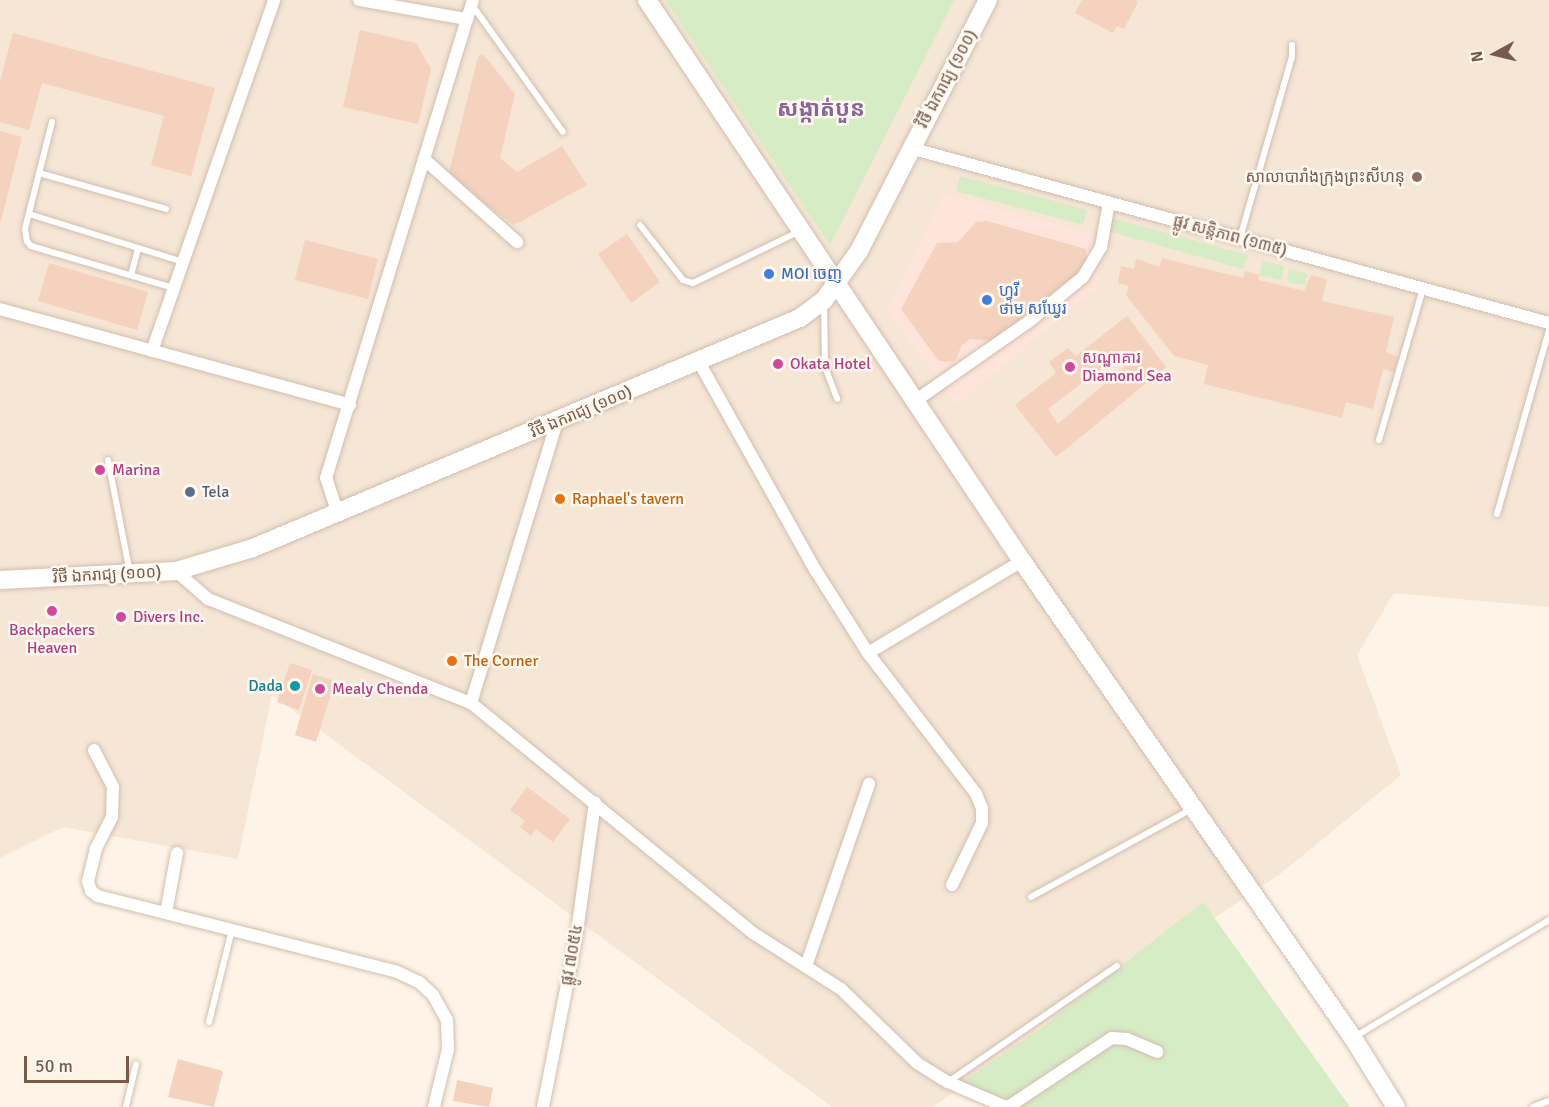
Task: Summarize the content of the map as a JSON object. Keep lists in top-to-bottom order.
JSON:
{
  "streets": {
    "street": ["វិថី ឯករាជ្យ (១០០)", "ផ្លូវ សន្តិភាព (១៣៥)", "ផ្លូវ ៧០៥៤"]
  },
  "crossings": [
    ["វិថី ឯករាជ្យ (១០០)", "ផ្លូវ សន្តិភាព (១៣៥)"]
  ],
  "districts": ["សង្កាត់បួន"],
  "places": [
    "សាលាបារាំងក្រុងព្រះសីហនុ",
    "MOI ចេញ",
    "ហ្វូរី ថាម សឃ្វែរ",
    "Okata Hotel",
    "សណ្ឋាគារ Diamond Sea",
    "Marina",
    "Tela",
    "Raphael's tavern",
    "Backpackers Heaven",
    "Divers Inc.",
    "The Corner",
    "Dada",
    "Mealy Chenda"
  ],
  "scale_bar": "50 m",
  "north": "left"
}
